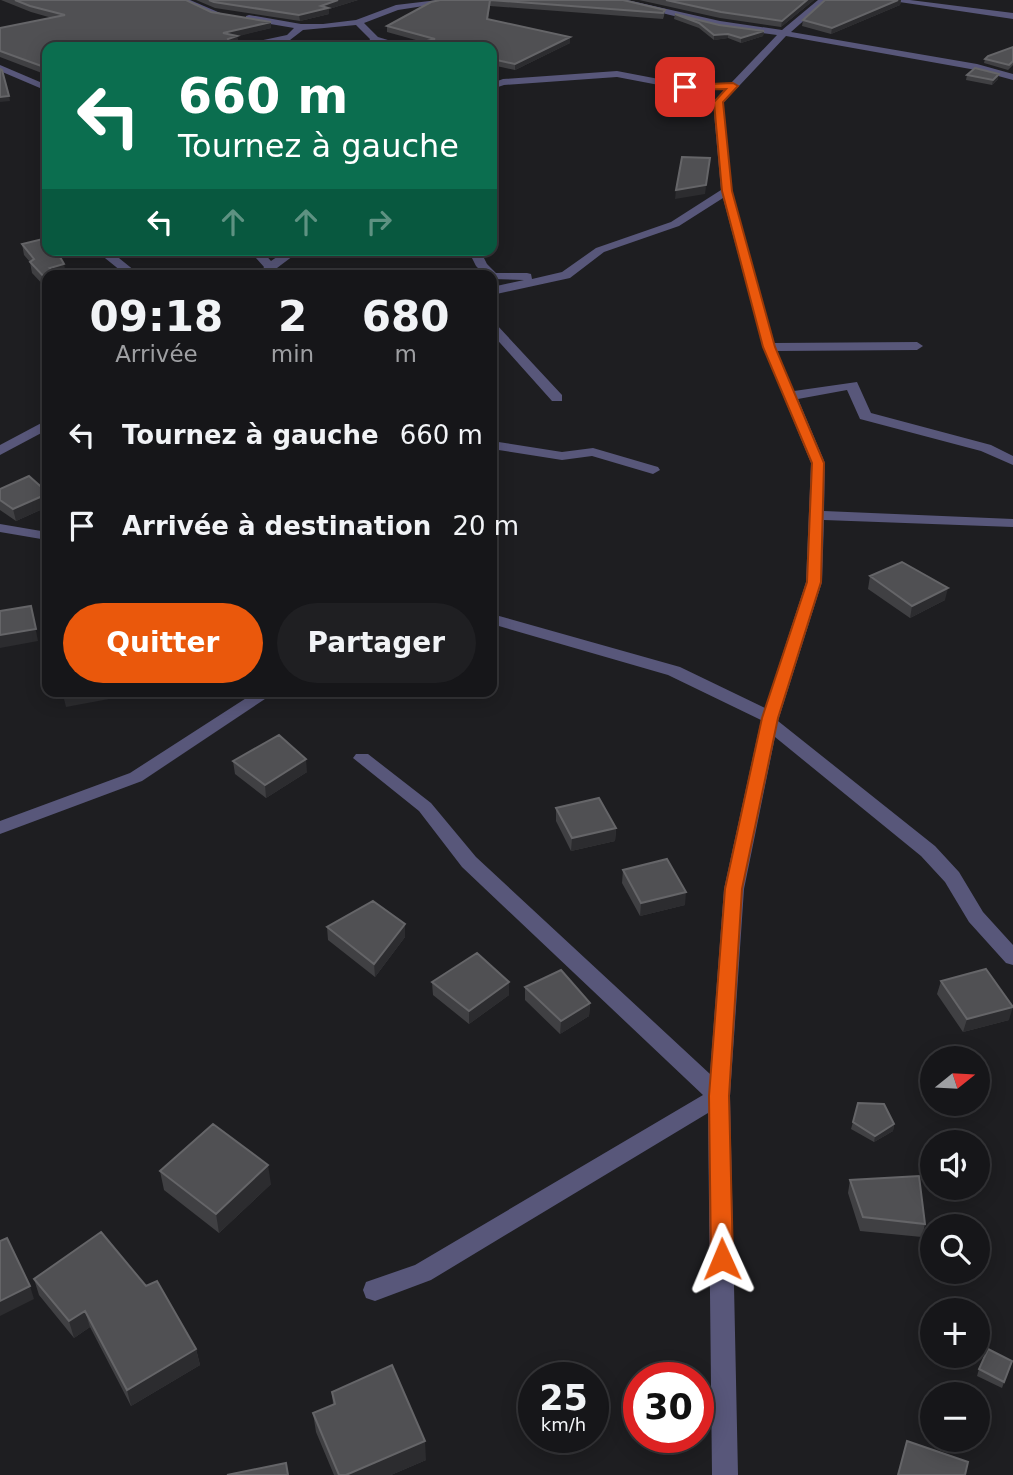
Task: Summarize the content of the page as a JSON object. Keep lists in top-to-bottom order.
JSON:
{
  "north": "right",
  "page": {
    "turn": ["660 m", "Tournez à gauche"],
    "eta": [
      "09:18",
      "Arrivée",
      "2",
      "min",
      "680",
      "m"
    ],
    "list": [
      {
        "name": "Tournez à gauche",
        "value": "660 m"
      },
      {
        "name": "Arrivée à destination",
        "value": "20 m"
      }
    ],
    "buttons": ["Quitter", "Partager"],
    "map_buttons": ["+", "−"],
    "speed": "25 km/h",
    "limit": "30"
  }
}
